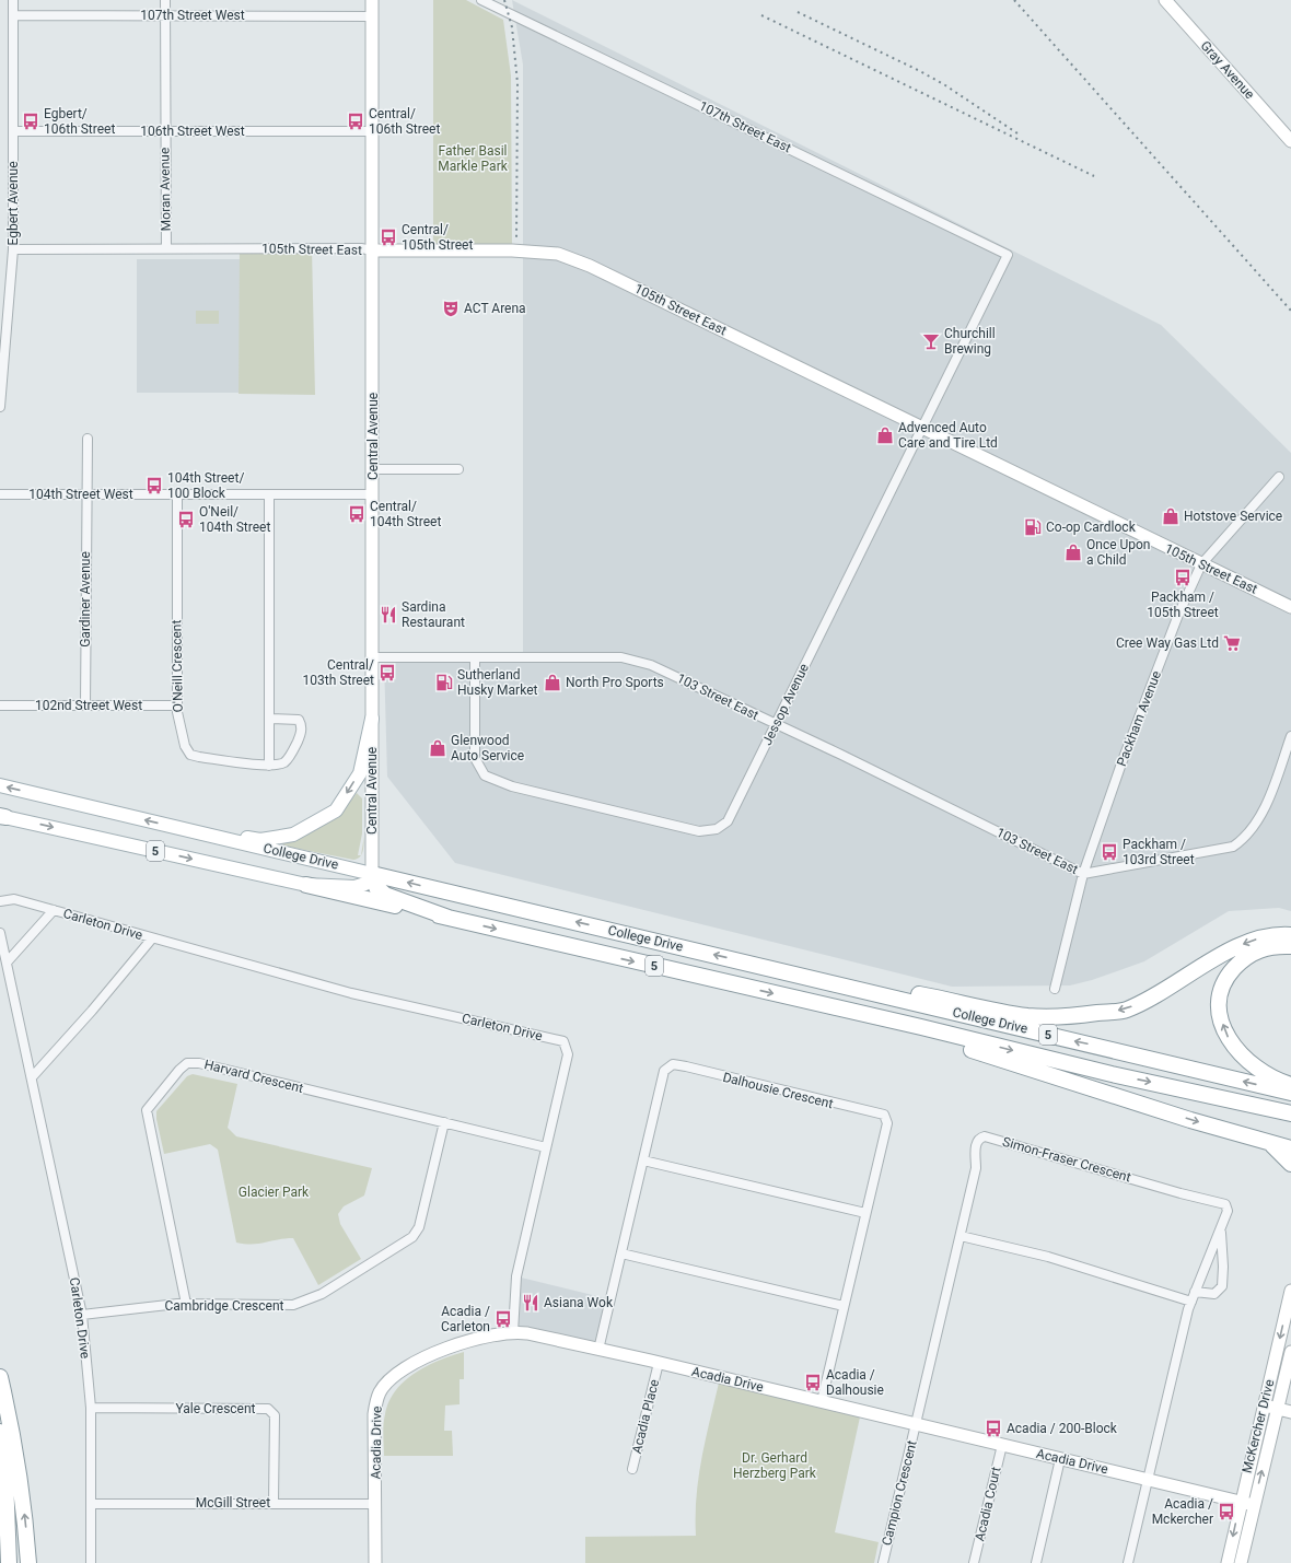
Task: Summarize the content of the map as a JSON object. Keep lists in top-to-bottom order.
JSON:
{
  "streets": {
    "highway": ["5", "College Drive"],
    "street": [
      "107th Street West",
      "Gray Avenue",
      "107th Street East",
      "106th Street West",
      "Moran Avenue",
      "Egbert Avenue",
      "105th Street East",
      "Central Avenue",
      "104th Street West",
      "Gardiner Avenue",
      "O'Neill Crescent",
      "103 Street East",
      "Jessop Avenue",
      "102nd Street West",
      "Packham Avenue",
      "Carleton Drive",
      "Harvard Crescent",
      "Dalhousie Crescent",
      "Simon-Fraser Crescent",
      "Cambridge Crescent",
      "Acadia Drive",
      "Yale Crescent",
      "Acadia Place",
      "McKercher Drive",
      "Campion Crescent",
      "McGill Street",
      "Acadia Court"
    ]
  },
  "crossings": [
    ["107th Street West", "Moran Avenue"],
    ["107th Street West", "Egbert Avenue"],
    ["107th Street West", "Central Avenue"],
    ["107th Street East", "Jessop Avenue"],
    ["106th Street West", "Moran Avenue"],
    ["106th Street West", "Egbert Avenue"],
    ["106th Street West", "Central Avenue"],
    ["Moran Avenue", "105th Street East"],
    ["Egbert Avenue", "105th Street East"],
    ["105th Street East", "Central Avenue"],
    ["105th Street East", "Jessop Avenue"],
    ["105th Street East", "Packham Avenue"],
    ["Central Avenue", "104th Street West"],
    ["Central Avenue", "103 Street East"],
    ["Central Avenue", "College Drive"],
    ["104th Street West", "Gardiner Avenue"],
    ["104th Street West", "O'Neill Crescent"],
    ["Gardiner Avenue", "102nd Street West"],
    ["O'Neill Crescent", "102nd Street West"],
    ["103 Street East", "Jessop Avenue"],
    ["103 Street East", "Packham Avenue"],
    ["Carleton Drive", "Harvard Crescent"],
    ["Carleton Drive", "Cambridge Crescent"],
    ["Carleton Drive", "Acadia Drive"],
    ["Carleton Drive", "Yale Crescent"],
    ["Carleton Drive", "McGill Street"],
    ["Harvard Crescent", "Cambridge Crescent"],
    ["Dalhousie Crescent", "Acadia Drive"],
    ["Simon-Fraser Crescent", "Acadia Drive"],
    ["Simon-Fraser Crescent", "Campion Crescent"],
    ["Acadia Drive", "Acadia Place"],
    ["Acadia Drive", "McKercher Drive"],
    ["Acadia Drive", "Campion Crescent"],
    ["Acadia Drive", "McGill Street"],
    ["Acadia Drive", "Acadia Court"],
    ["Yale Crescent", "McGill Street"]
  ],
  "parks": ["Father Basil Markle Park", "Glacier Park", "Dr. Gerhard Herzberg Park"],
  "places": {
    "bus stop": [
      "Egbert/ 106th Street",
      "Central/ 106th Street",
      "Central/ 105th Street",
      "104th Street/ 100 Block",
      "Central/ 104th Street",
      "O'Neil/ 104th Street",
      "Packham / 105th Street",
      "Central/ 103th Street",
      "Packham / 103rd Street",
      "Acadia / Carleton",
      "Acadia / Dalhousie",
      "Acadia / 200-Block",
      "Acadia / Mckercher"
    ],
    "theatre": ["ACT Arena"],
    "bar": ["Churchill Brewing"],
    "shop": [
      "Advenced Auto Care and Tire Ltd",
      "Hotstove Service",
      "Once Upon a Child",
      "North Pro Sports",
      "Glenwood Auto Service"
    ],
    "fuel station": ["Co-op Cardlock", "Sutherland Husky Market"],
    "restaurant": ["Sardina Restaurant", "Asiana Wok"],
    "supermarket": ["Cree Way Gas Ltd"]
  }
}
